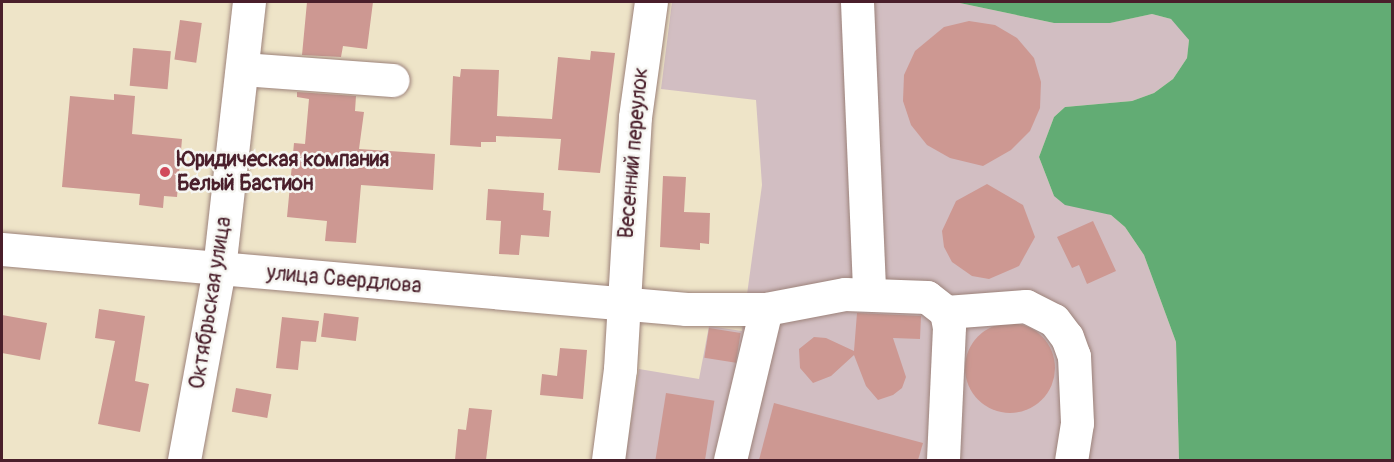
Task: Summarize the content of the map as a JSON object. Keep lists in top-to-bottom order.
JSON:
{
  "streets": {
    "street": ["Весенний переулок", "улица Свердлова", "Октябрьская улица"]
  },
  "crossings": [
    ["Весенний переулок", "улица Свердлова"],
    ["улица Свердлова", "Октябрьская улица"]
  ],
  "places": ["Юридическая компания Белый Бастион"]
}
